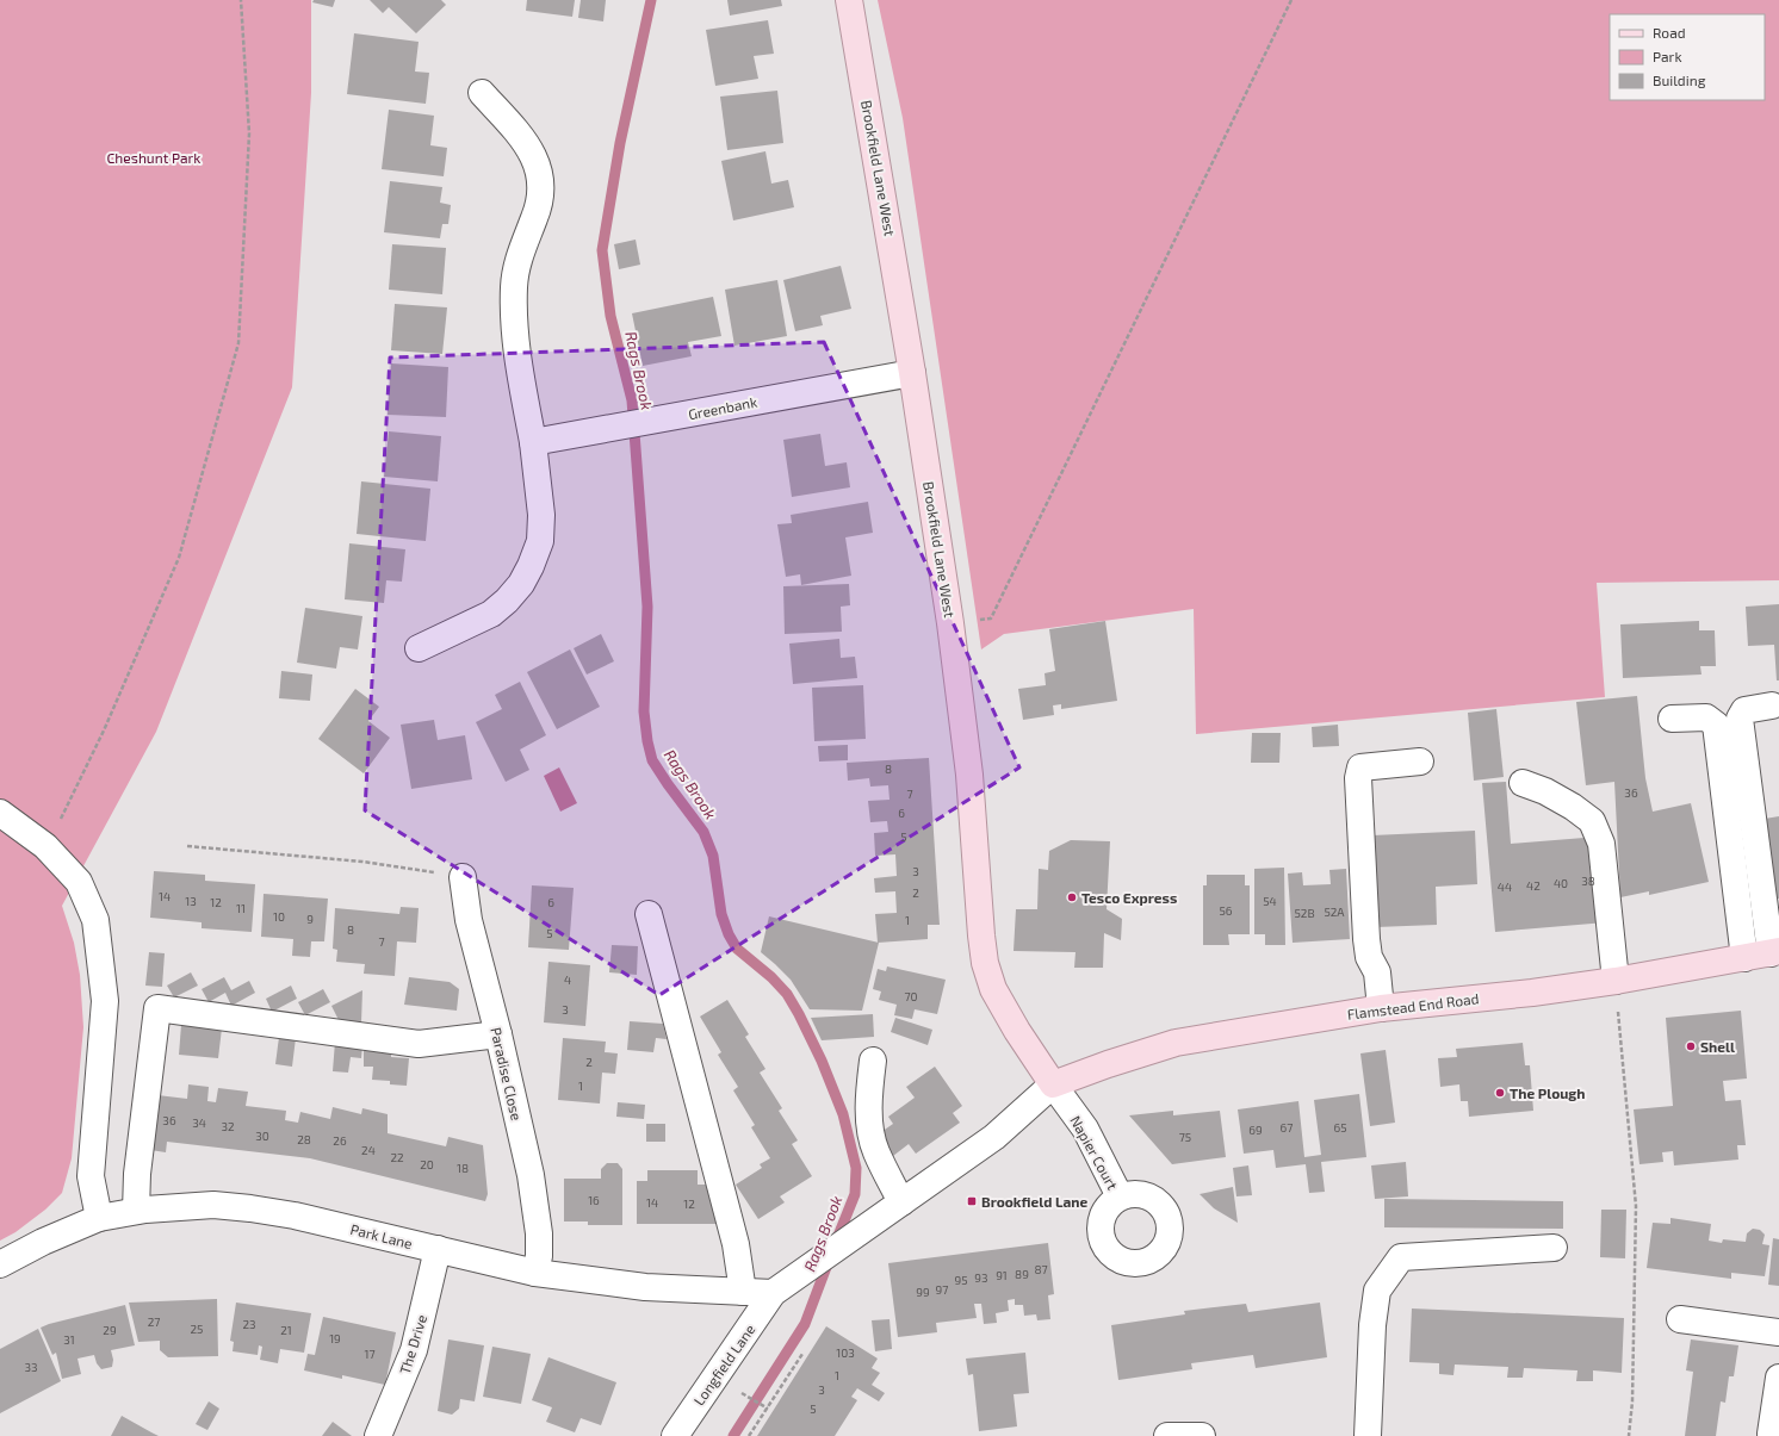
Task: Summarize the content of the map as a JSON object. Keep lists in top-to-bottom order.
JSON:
{
  "streets": {
    "main road": ["Brookfield Lane West", "Flamstead End Road"],
    "street": [
      "Greenbank",
      "Paradise Close",
      "Napier Court",
      "Park Lane",
      "The Drive",
      "Longfield Lane"
    ]
  },
  "crossings": [
    ["Brookfield Lane West", "Greenbank"],
    ["Brookfield Lane West", "Flamstead End Road"],
    ["Brookfield Lane West", "Napier Court"],
    ["Brookfield Lane West", "Longfield Lane"],
    ["Flamstead End Road", "Napier Court"],
    ["Flamstead End Road", "Longfield Lane"],
    ["Paradise Close", "Park Lane"],
    ["Napier Court", "Longfield Lane"],
    ["Park Lane", "The Drive"],
    ["Park Lane", "Longfield Lane"]
  ],
  "water": ["Rags Brook"],
  "parks": ["Cheshunt Park"],
  "places": {
    "other": ["Tesco Express", "Shell", "The Plough"],
    "transit": ["Brookfield Lane"]
  },
  "house_numbers": [
    "8",
    "36",
    "7",
    "6",
    "5",
    "3",
    "38",
    "40",
    "42",
    "44",
    "2",
    "14",
    "13",
    "54",
    "12",
    "6",
    "11",
    "56",
    "52A",
    "52B",
    "10",
    "9",
    "1",
    "8",
    "5",
    "7",
    "4",
    "70",
    "3",
    "2",
    "1",
    "36",
    "34",
    "32",
    "67",
    "65",
    "69",
    "30",
    "75",
    "28",
    "26",
    "24",
    "22",
    "20",
    "18",
    "16",
    "14",
    "12",
    "87",
    "89",
    "91",
    "93",
    "95",
    "97",
    "99",
    "27",
    "23",
    "25",
    "29",
    "21",
    "19",
    "31",
    "103",
    "17",
    "33",
    "1",
    "3",
    "5"
  ],
  "legend": ["Road", "Park", "Building"]
}
